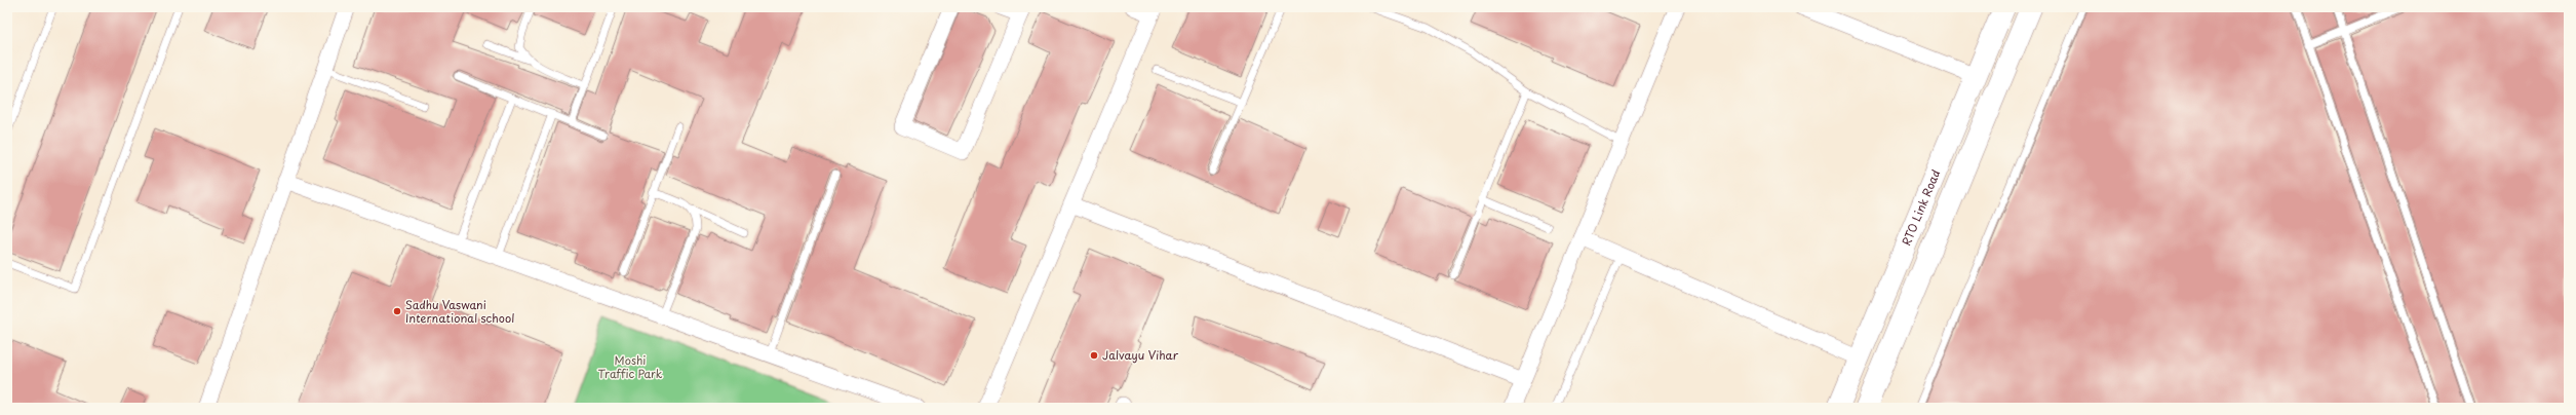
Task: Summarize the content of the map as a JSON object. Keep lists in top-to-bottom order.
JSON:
{
  "streets": {
    "main road": ["RTO Link Road"]
  },
  "parks": ["Moshi Traffic Park"],
  "places": ["Sadhu Vaswani International school", "Jalvayu Vihar"]
}
